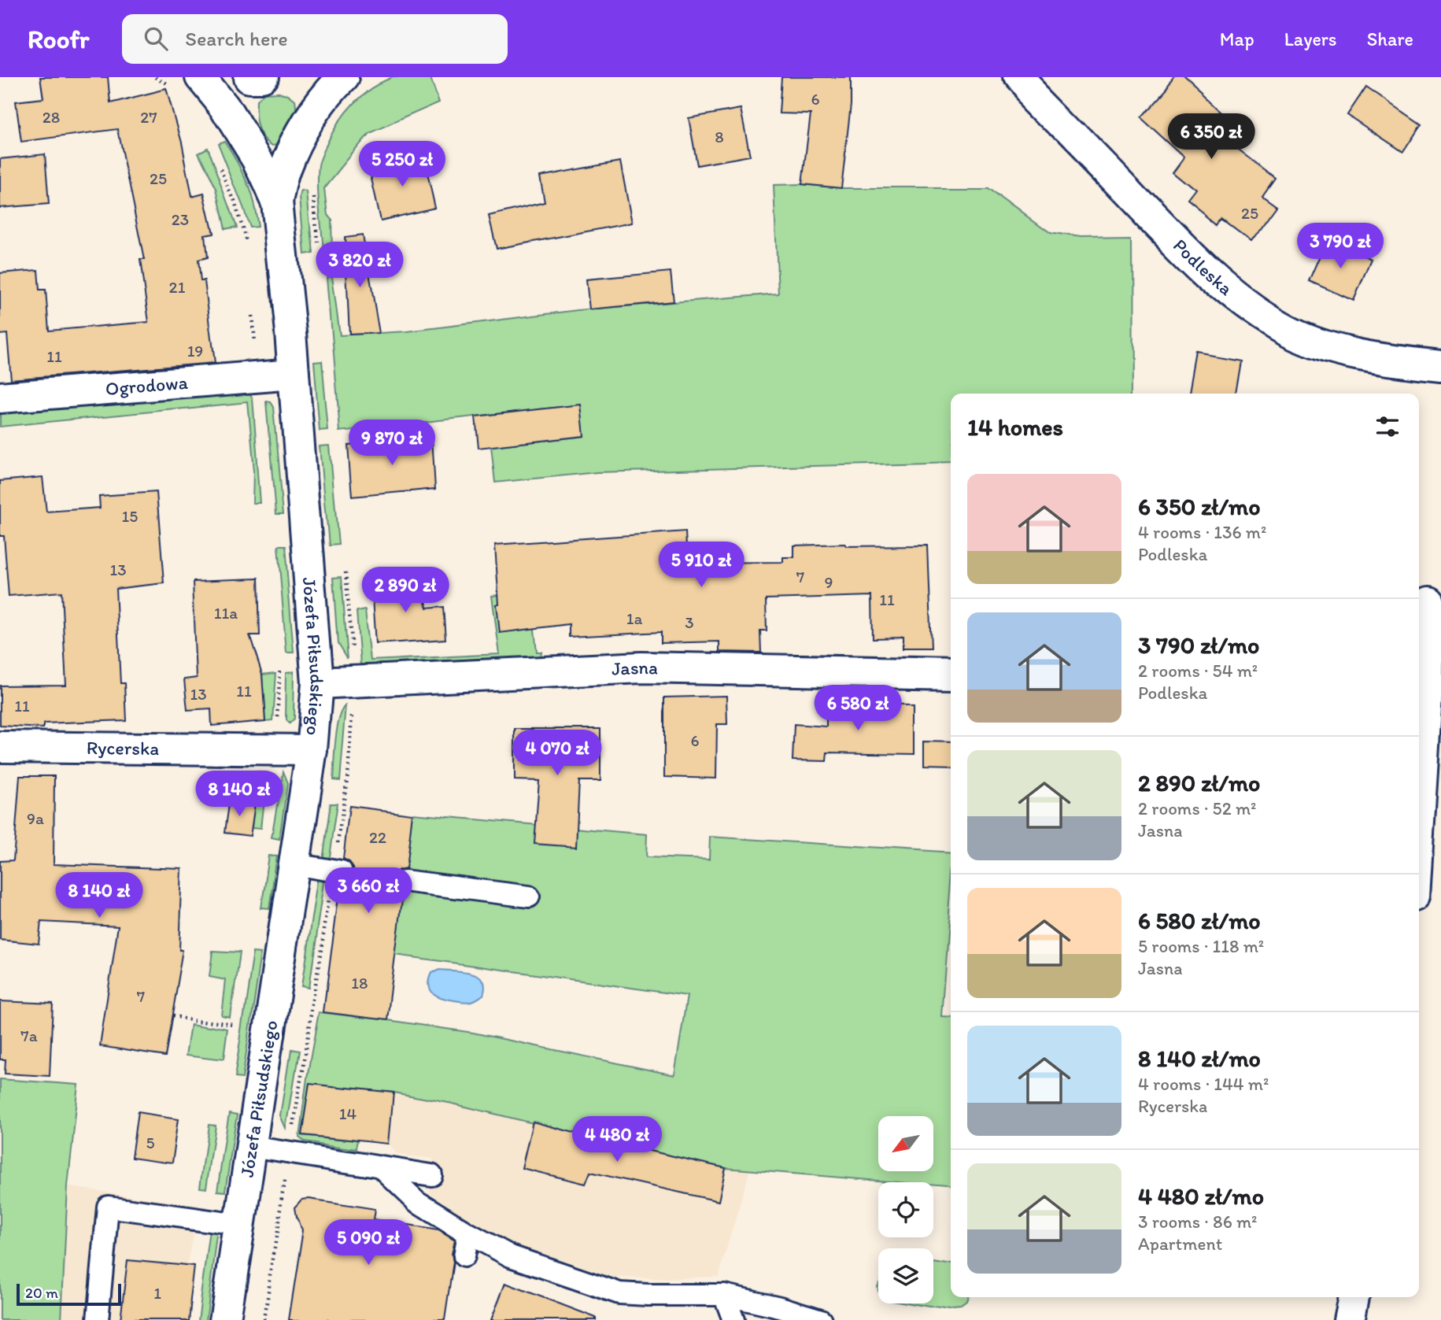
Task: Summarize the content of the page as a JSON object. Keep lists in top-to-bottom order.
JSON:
{
  "streets": {
    "street": [
      "Podleska",
      "Ogrodowa",
      "Józefa Piłsudskiego",
      "Jasna",
      "Rycerska"
    ]
  },
  "crossings": [
    ["Ogrodowa", "Józefa Piłsudskiego"],
    ["Józefa Piłsudskiego", "Jasna"],
    ["Józefa Piłsudskiego", "Rycerska"]
  ],
  "house_numbers": [
    "6",
    "28",
    "27",
    "8",
    "25",
    "25",
    "23",
    "21",
    "19",
    "11",
    "15",
    "13",
    "7",
    "9",
    "11",
    "11a",
    "1a",
    "3",
    "11",
    "13",
    "11",
    "6",
    "9a",
    "22",
    "18",
    "7",
    "7a",
    "14",
    "5",
    "1"
  ],
  "scale_bar": "20 m",
  "north": "bottom left",
  "page": {
    "header": "Roofr",
    "search": "Search here",
    "nav": ["Map", "Layers", "Share"],
    "price": [
      "6 350 zł",
      "5 250 zł",
      "3 790 zł",
      "3 820 zł",
      "9 870 zł",
      "5 910 zł",
      "2 890 zł",
      "6 580 zł",
      "4 070 zł",
      "8 140 zł",
      "3 660 zł",
      "8 140 zł",
      "4 480 zł",
      "5 090 zł"
    ],
    "heading": "14 homes",
    "list": [
      {
        "name": "6 350 zł/mo",
        "note": "4 rooms · 136 m² · Podleska"
      },
      {
        "name": "3 790 zł/mo",
        "note": "2 rooms · 54 m² · Podleska"
      },
      {
        "name": "2 890 zł/mo",
        "note": "2 rooms · 52 m² · Jasna"
      },
      {
        "name": "6 580 zł/mo",
        "note": "5 rooms · 118 m² · Jasna"
      },
      {
        "name": "8 140 zł/mo",
        "note": "4 rooms · 144 m² · Rycerska"
      },
      {
        "name": "4 480 zł/mo",
        "note": "3 rooms · 86 m² · Apartment"
      }
    ],
    "scale": "20 m"
  }
}
